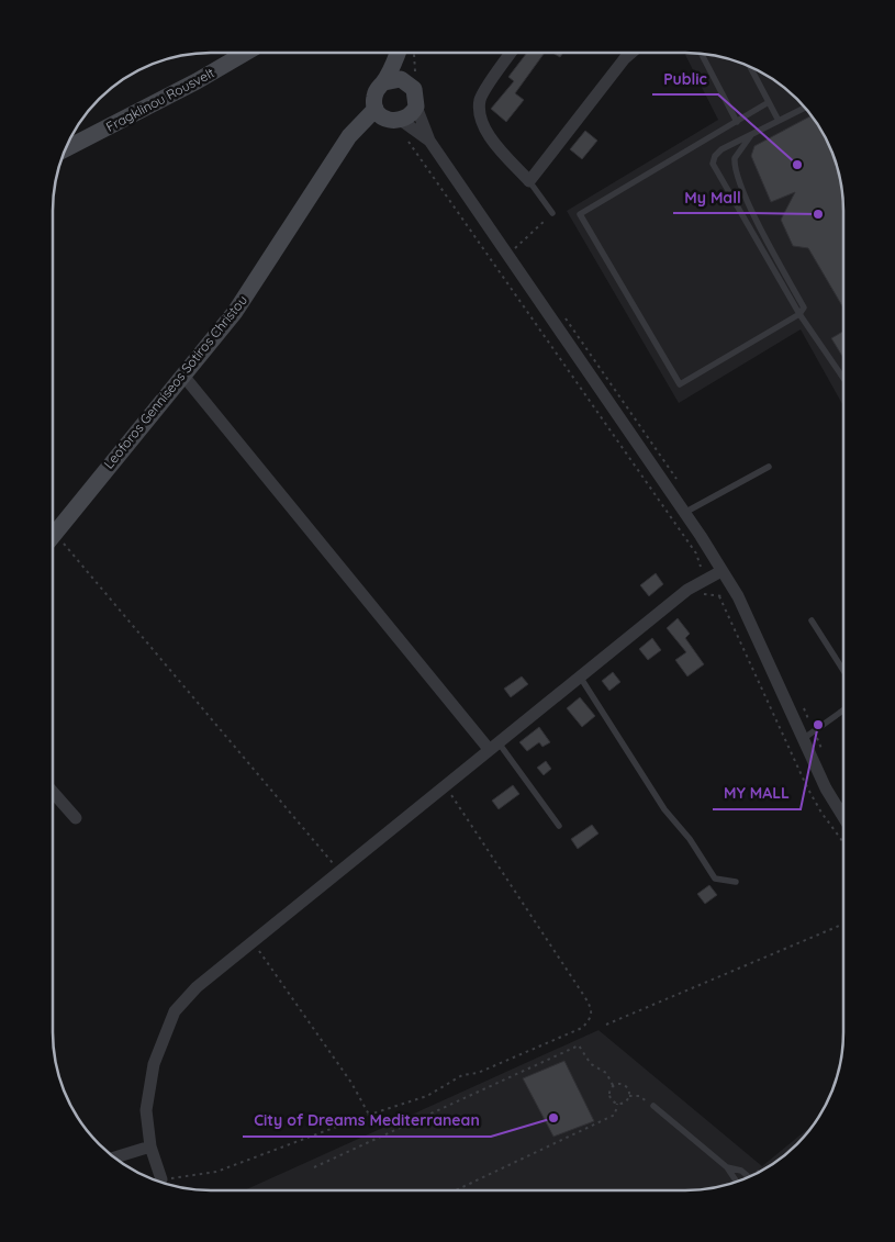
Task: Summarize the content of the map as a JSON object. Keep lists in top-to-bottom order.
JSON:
{
  "streets": {
    "main road": ["Fragklinou Rousvelt", "Leoforos Genniseos Sotiros Christou"]
  },
  "places": [
    "Public",
    "My Mall",
    "MY MALL",
    "City of Dreams Mediterranean"
  ]
}
